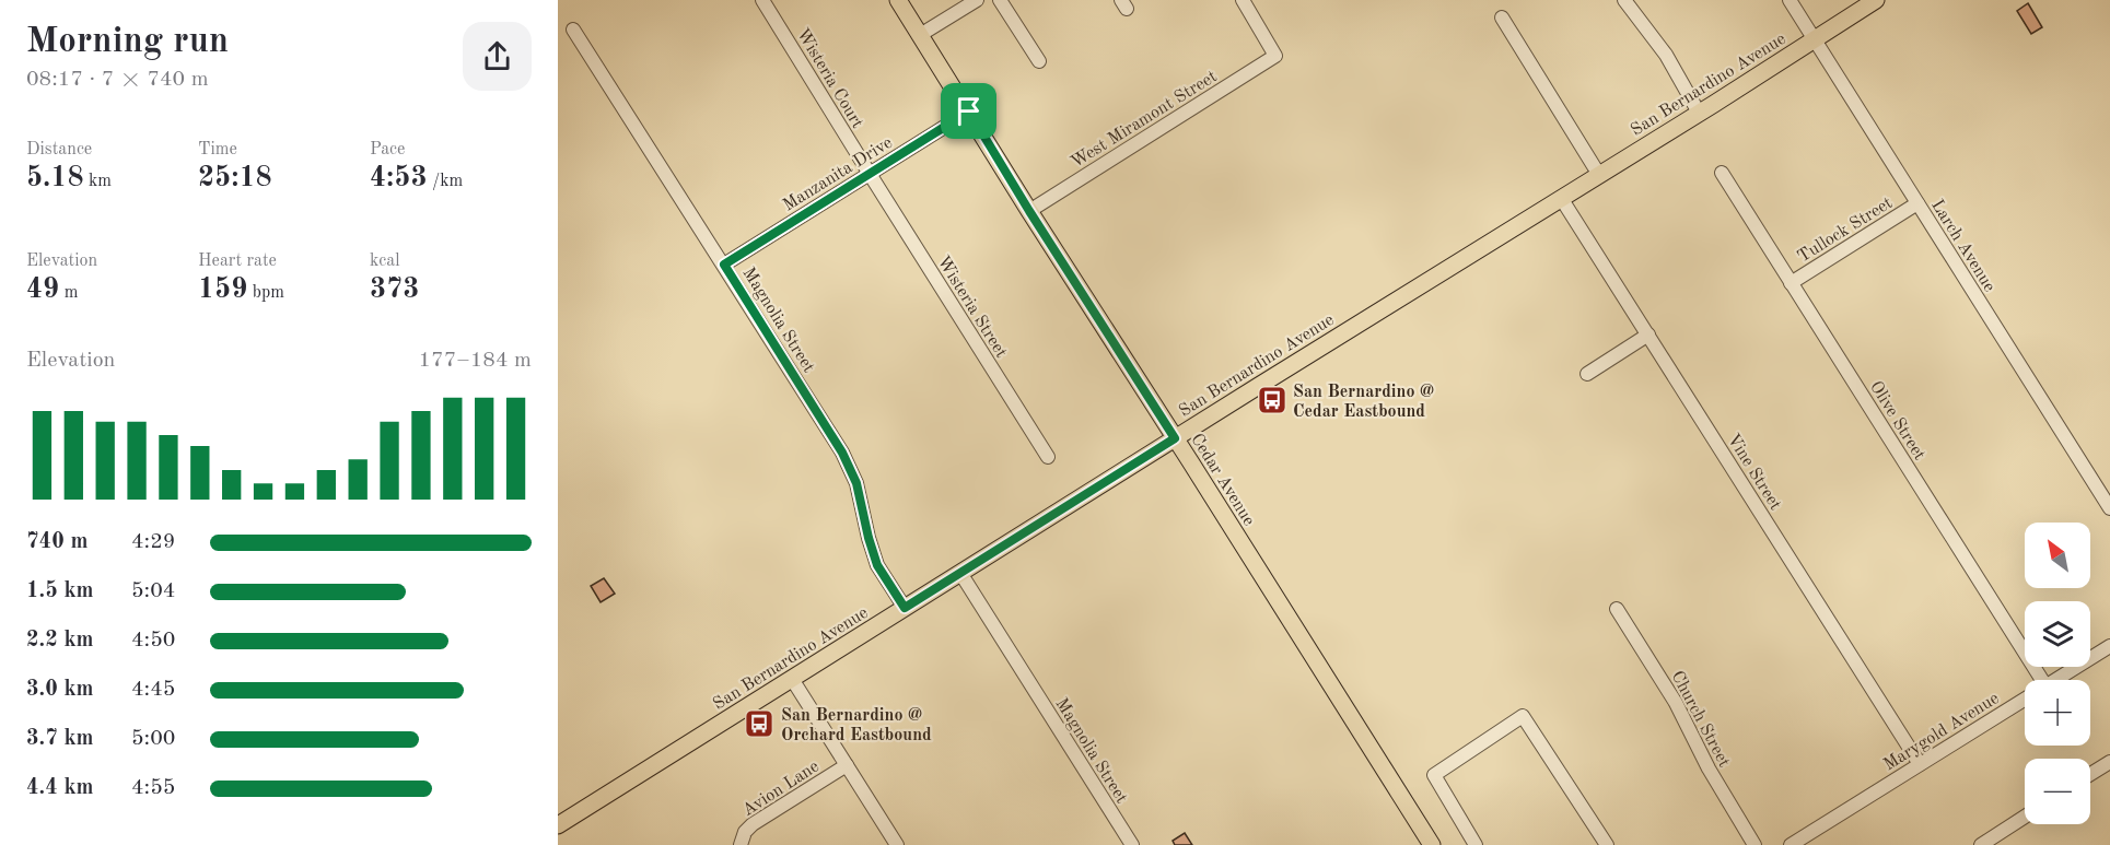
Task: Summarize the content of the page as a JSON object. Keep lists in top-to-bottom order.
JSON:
{
  "streets": {
    "main road": ["San Bernardino Avenue", "Cedar Avenue"],
    "street": [
      "Wisteria Court",
      "West Miramont Street",
      "Manzanita Drive",
      "Tullock Street",
      "Larch Avenue",
      "Wisteria Street",
      "Magnolia Street",
      "Olive Street",
      "Vine Street",
      "Church Street",
      "Marygold Avenue",
      "Avion Lane"
    ]
  },
  "crossings": [
    ["Wisteria Court", "Manzanita Drive"],
    ["Wisteria Court", "Wisteria Street"],
    ["San Bernardino Avenue", "Larch Avenue"],
    ["San Bernardino Avenue", "Magnolia Street"],
    ["San Bernardino Avenue", "Vine Street"],
    ["San Bernardino Avenue", "Cedar Avenue"],
    ["West Miramont Street", "Cedar Avenue"],
    ["Manzanita Drive", "Wisteria Street"],
    ["Manzanita Drive", "Magnolia Street"],
    ["Manzanita Drive", "Cedar Avenue"],
    ["Tullock Street", "Larch Avenue"],
    ["Tullock Street", "Olive Street"],
    ["Vine Street", "Marygold Avenue"]
  ],
  "places": {
    "bus stop": ["San Bernardino @ Cedar Eastbound", "San Bernardino @ Orchard Eastbound"]
  },
  "north": "top left",
  "page": {
    "heading": ["Morning run", "08:17 · 7 × 740 m"],
    "stats": [
      ["Distance", "5.18 km"],
      ["Time", "25:18"],
      ["Pace", "4:53 /km"],
      ["Elevation", "49 m"],
      ["Heart rate", "159 bpm"],
      ["kcal", "373"]
    ],
    "chart": ["Elevation", "177–184 m"],
    "list": [
      {
        "name": "740 m",
        "note": "4:29"
      },
      {
        "name": "1.5 km",
        "note": "5:04"
      },
      {
        "name": "2.2 km",
        "note": "4:50"
      },
      {
        "name": "3.0 km",
        "note": "4:45"
      },
      {
        "name": "3.7 km",
        "note": "5:00"
      },
      {
        "name": "4.4 km",
        "note": "4:55"
      }
    ],
    "map_buttons": ["+", "−"]
  }
}
